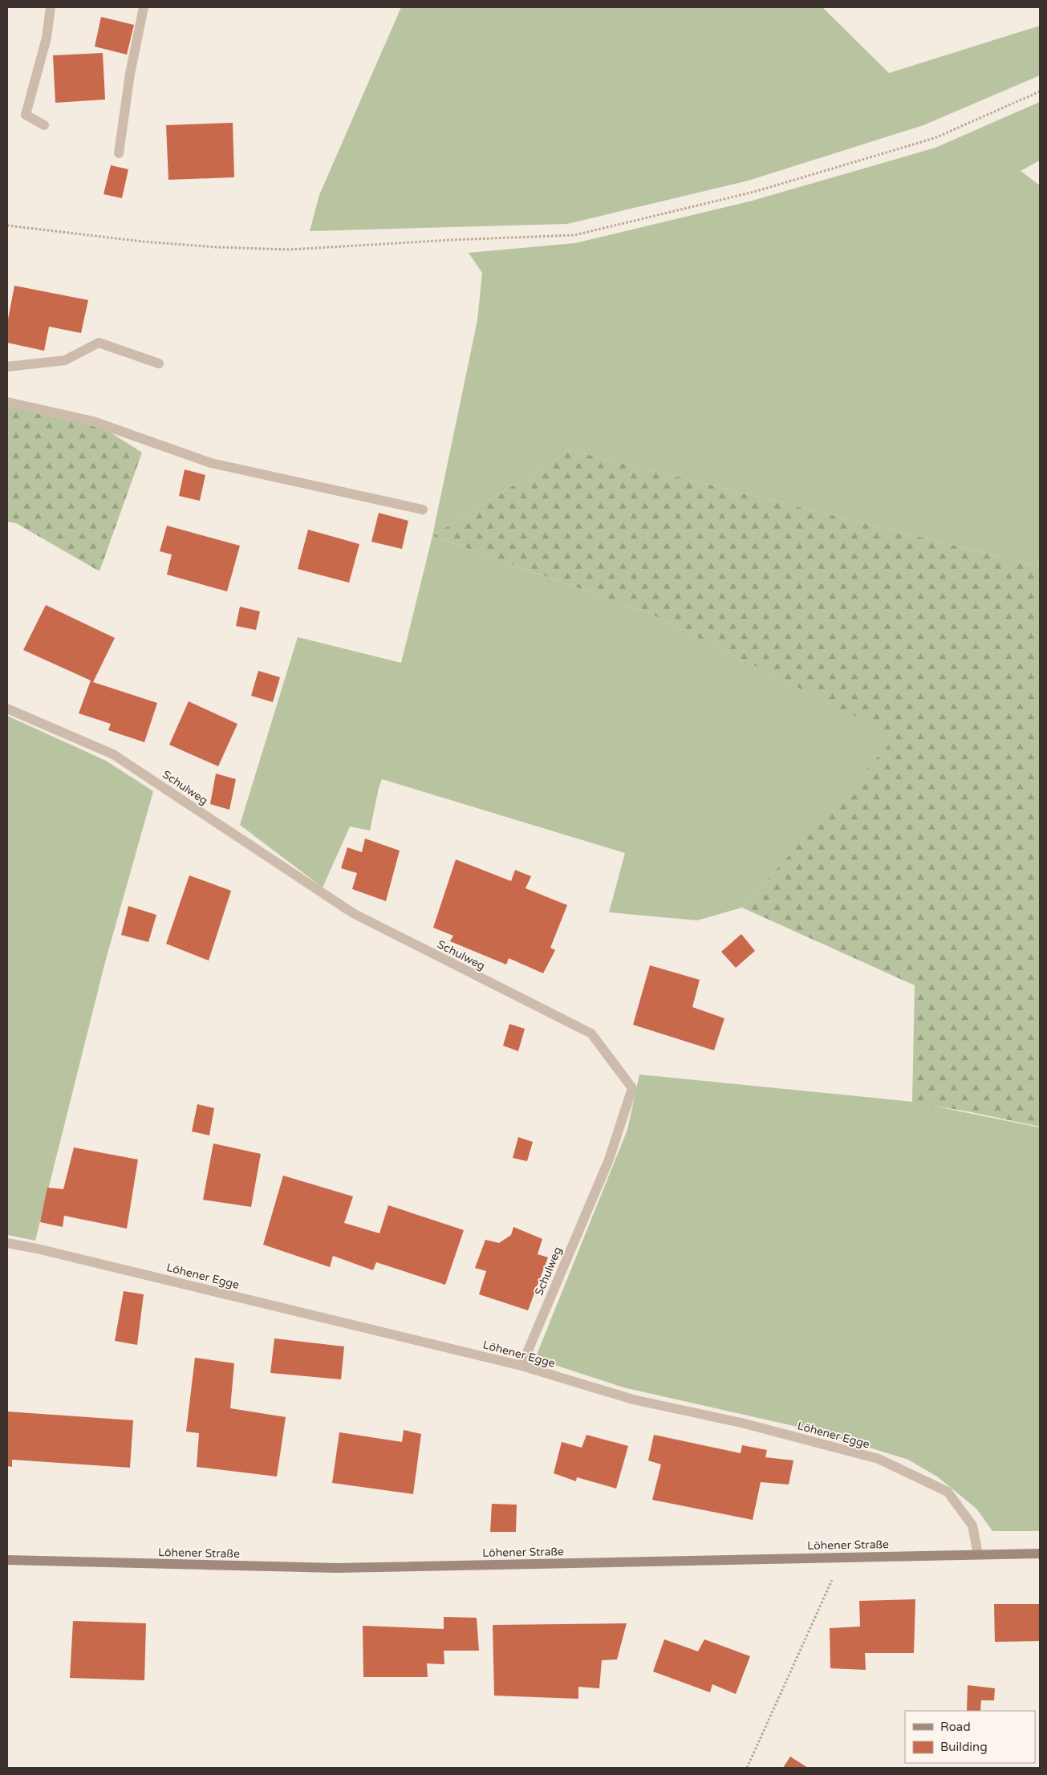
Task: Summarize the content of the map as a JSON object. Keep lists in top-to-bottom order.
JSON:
{
  "streets": {
    "street": ["Schulweg", "Löhener Egge", "Löhener Straße"]
  },
  "crossings": [
    ["Schulweg", "Löhener Egge"],
    ["Löhener Egge", "Löhener Straße"]
  ],
  "legend": ["Road", "Building"]
}
